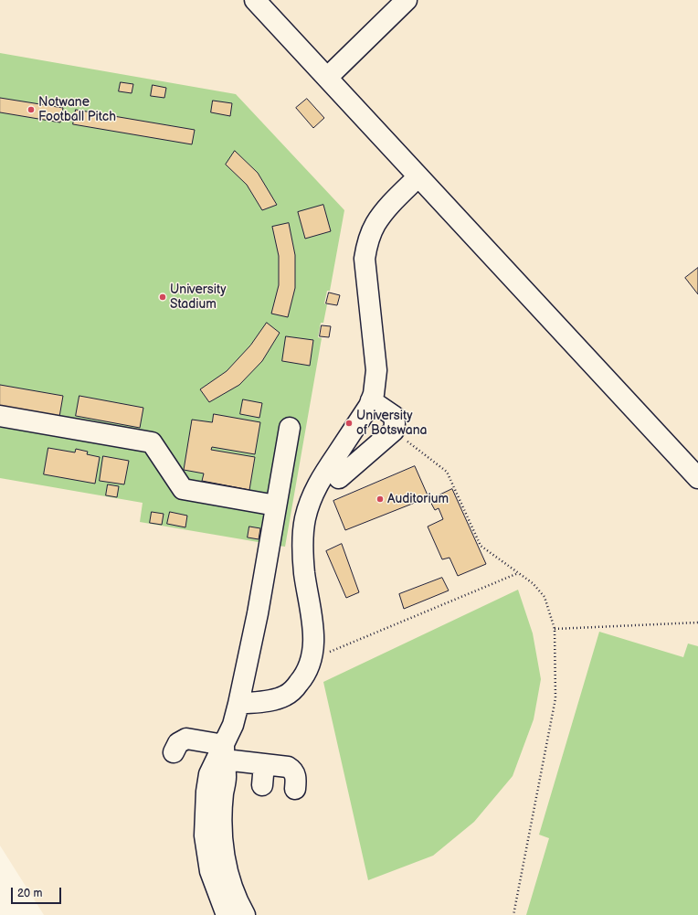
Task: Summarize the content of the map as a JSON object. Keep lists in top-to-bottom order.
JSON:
{
  "places": [
    "Notwane Football Pitch",
    "University Stadium",
    "University of Botswana",
    "Auditorium"
  ],
  "scale_bar": "20 m"
}
